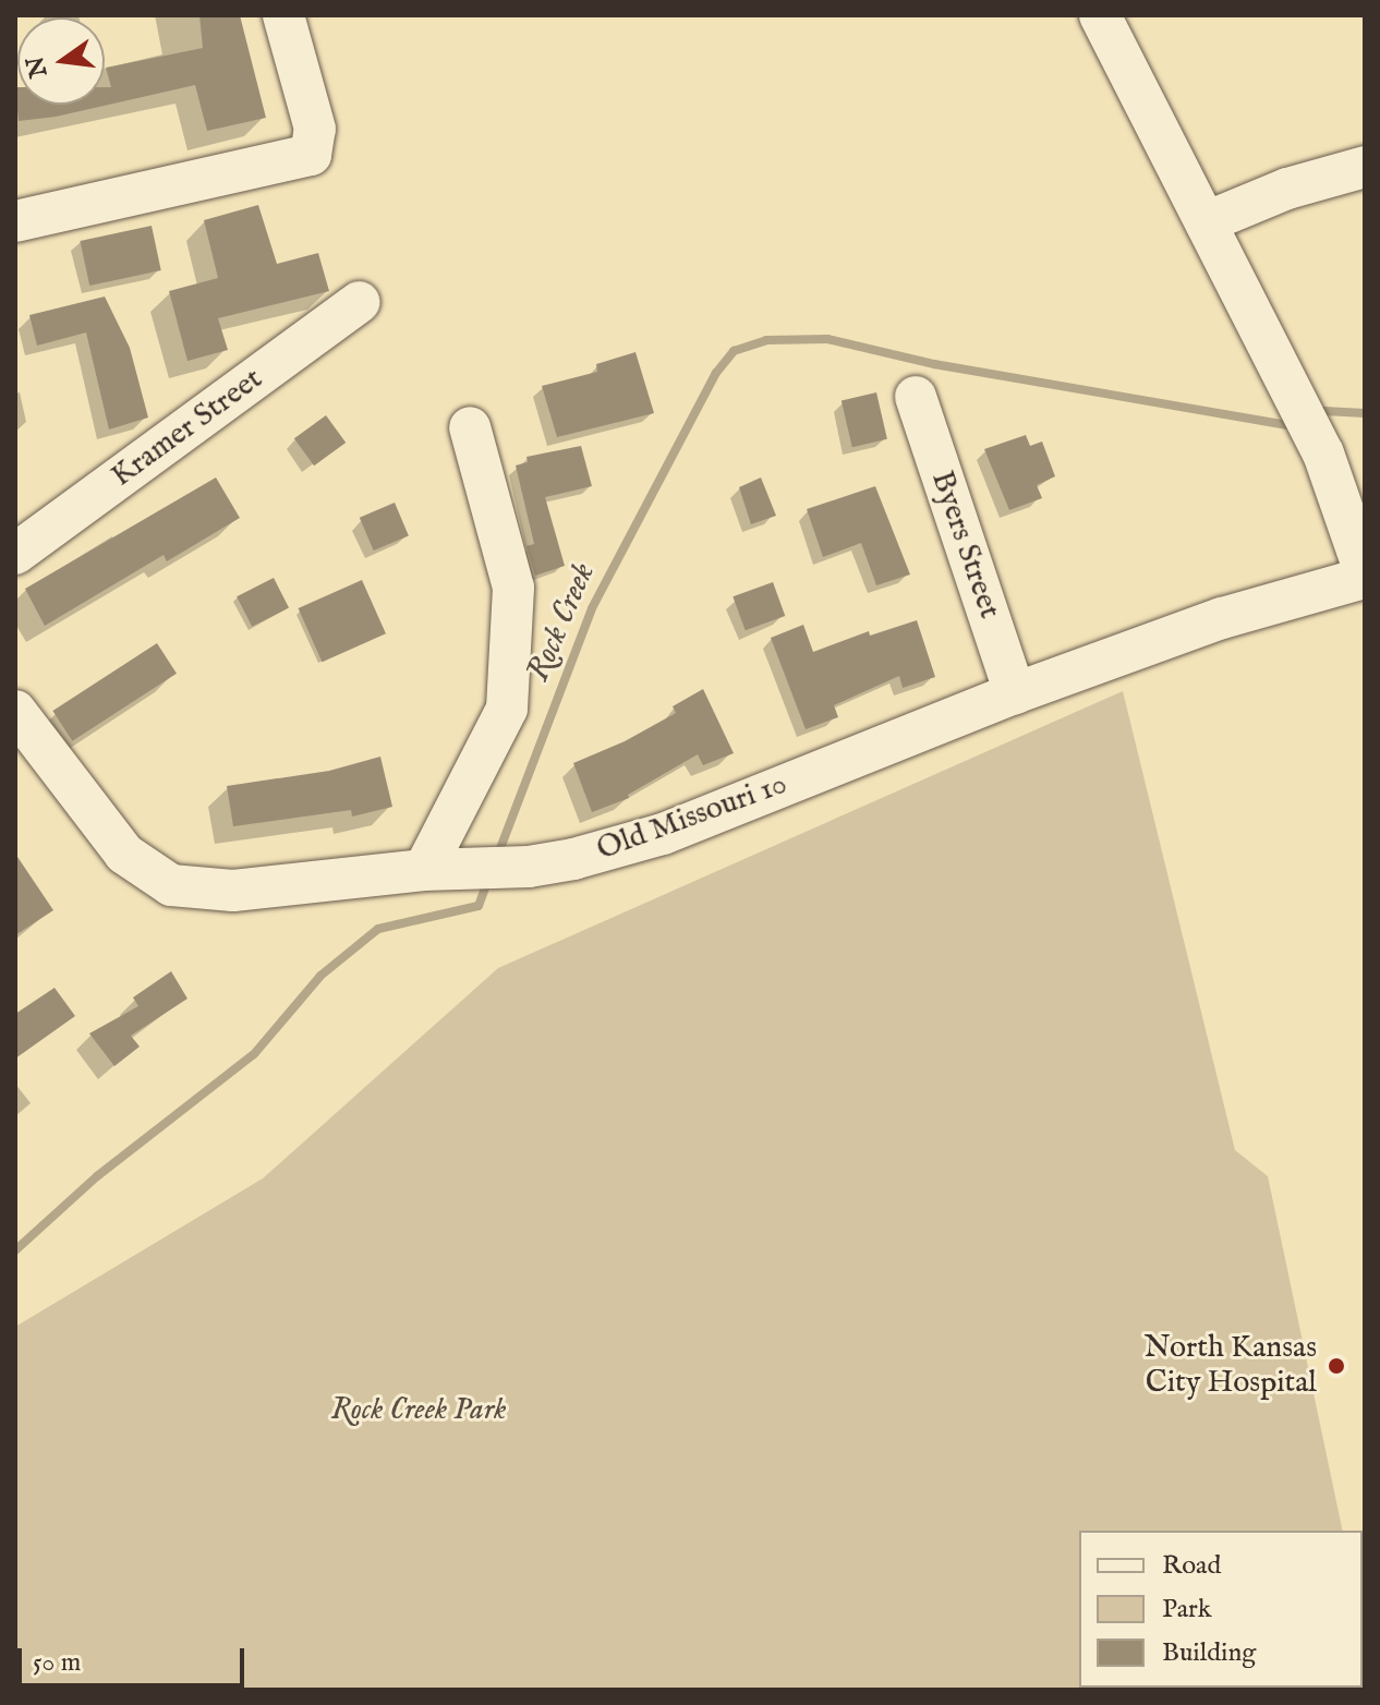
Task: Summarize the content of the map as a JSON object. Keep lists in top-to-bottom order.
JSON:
{
  "streets": {
    "street": ["Kramer Street", "Byers Street", "Old Missouri 10"]
  },
  "crossings": [
    ["Byers Street", "Old Missouri 10"]
  ],
  "water": ["Rock Creek"],
  "parks": ["Rock Creek Park"],
  "places": ["North Kansas City Hospital"],
  "legend": ["Road", "Park", "Building"],
  "scale_bar": "50 m",
  "north": "left"
}
